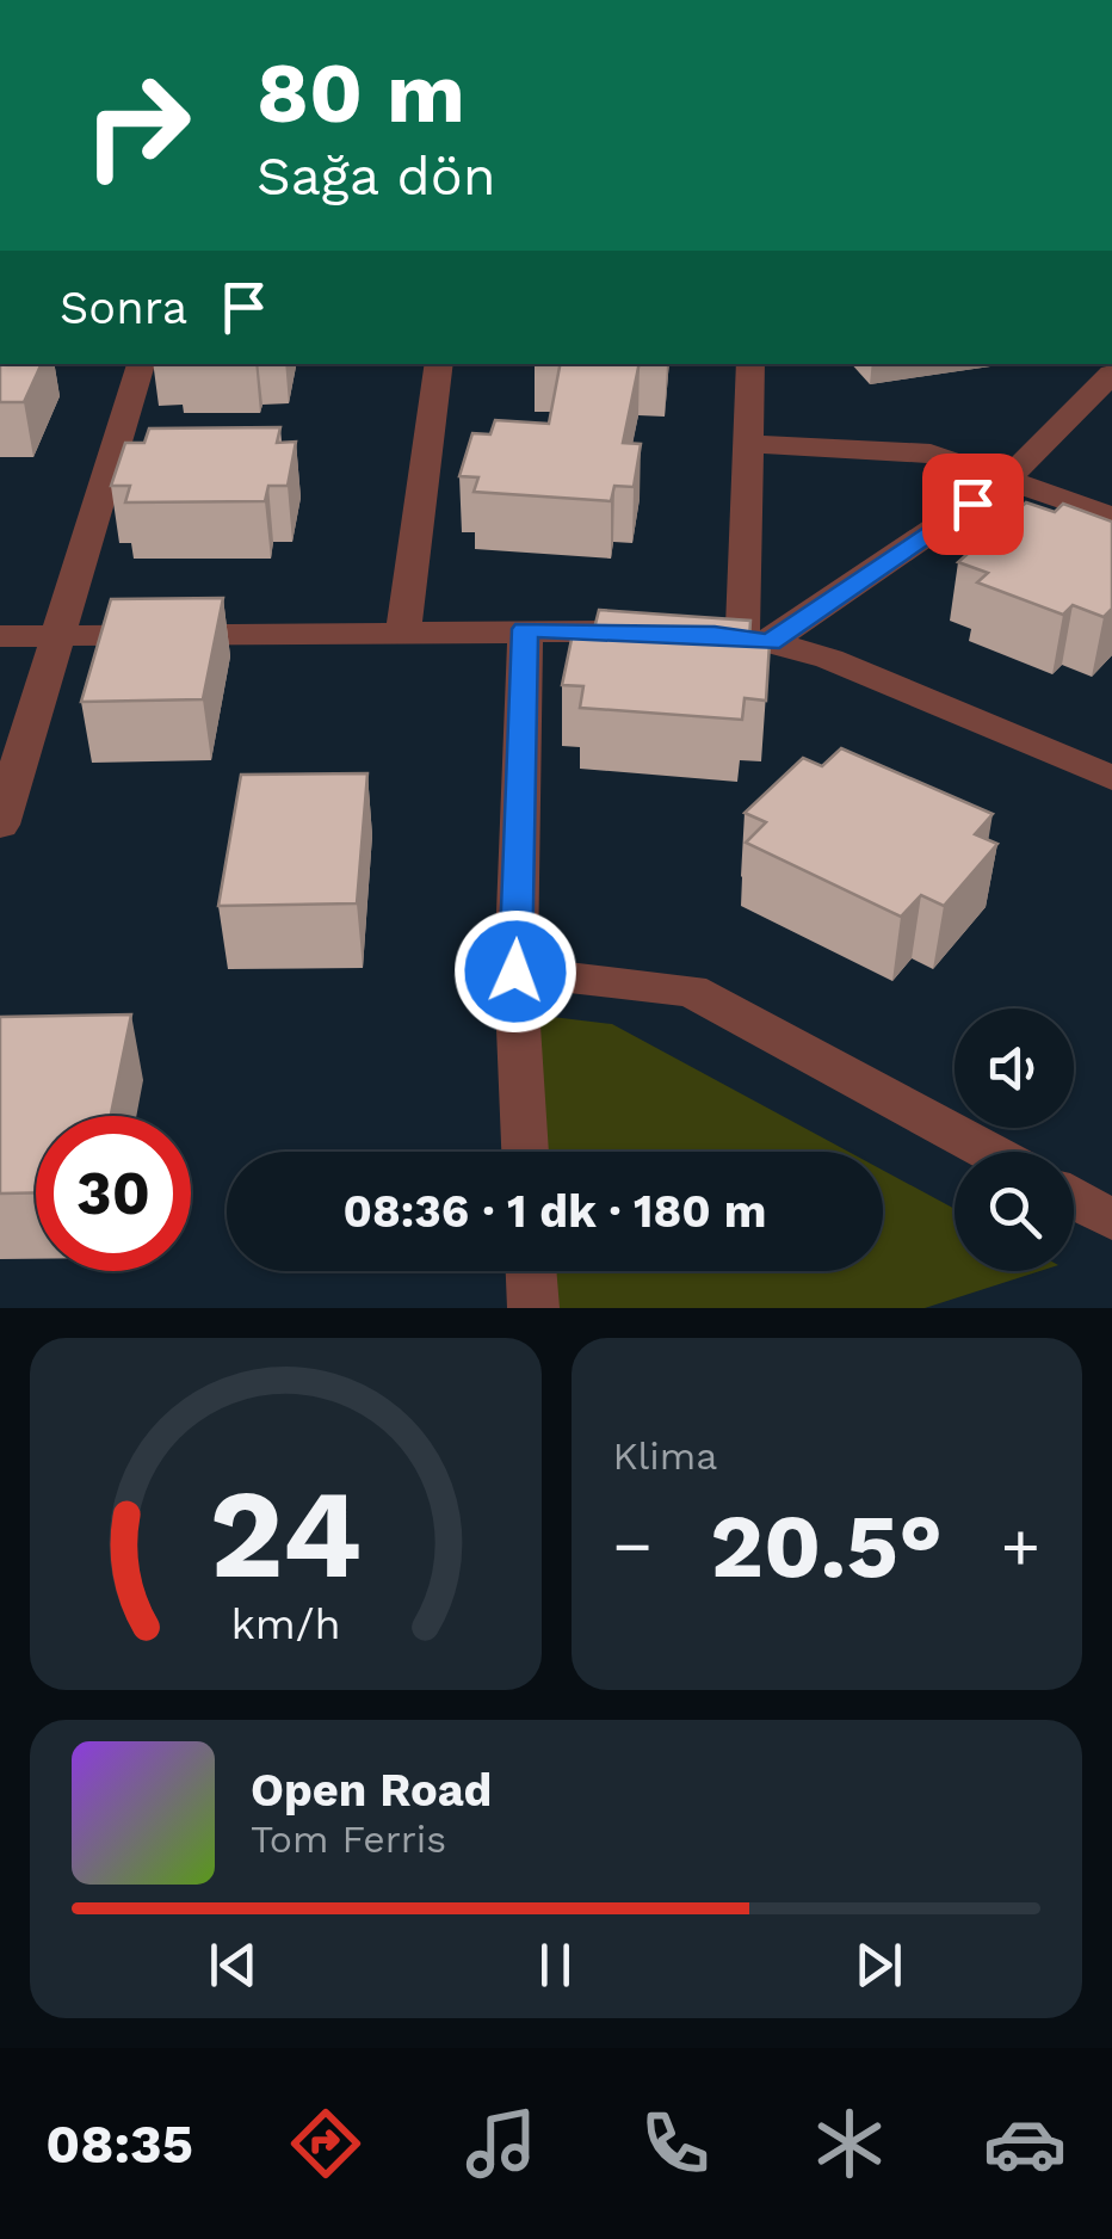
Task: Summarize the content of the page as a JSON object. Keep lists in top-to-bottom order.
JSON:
{
  "page": {
    "turn": ["80 m", "Sağa dön"],
    "then": "Sonra",
    "limit": "30",
    "trip": "08:36 · 1 dk · 180 m",
    "tile": "Klima",
    "heat": ["−", "20.5°", "+"],
    "song": ["Open Road", "Tom Ferris"],
    "tabs": "08:35",
    "gauge": ["24", "km/h"]
  }
}
